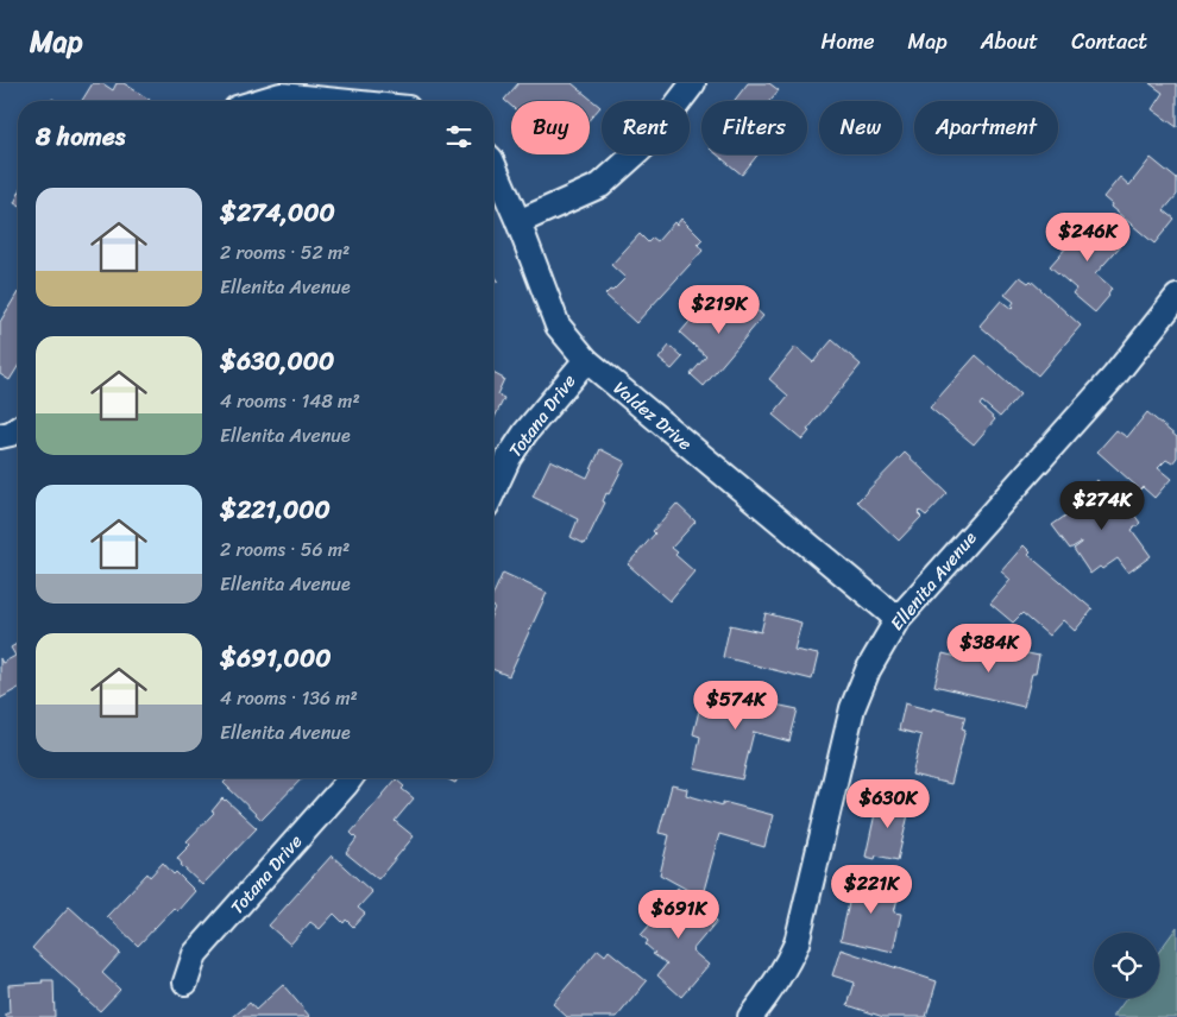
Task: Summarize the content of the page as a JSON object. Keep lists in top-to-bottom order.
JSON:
{
  "streets": {
    "street": ["Totana Drive", "Valdez Drive", "Ellenita Avenue"]
  },
  "crossings": [
    ["Totana Drive", "Valdez Drive"],
    ["Valdez Drive", "Ellenita Avenue"]
  ],
  "page": {
    "header": "Map",
    "nav": [
      "Home",
      "Map",
      "About",
      "Contact"
    ],
    "chip": [
      "Buy",
      "Rent",
      "Filters",
      "New",
      "Apartment"
    ],
    "heading": "8 homes",
    "list": [
      {
        "name": "$274,000",
        "note": "2 rooms · 52 m² · Ellenita Avenue"
      },
      {
        "name": "$630,000",
        "note": "4 rooms · 148 m² · Ellenita Avenue"
      },
      {
        "name": "$221,000",
        "note": "2 rooms · 56 m² · Ellenita Avenue"
      },
      {
        "name": "$691,000",
        "note": "4 rooms · 136 m² · Ellenita Avenue"
      }
    ],
    "price": [
      "$246K",
      "$219K",
      "$274K",
      "$384K",
      "$574K",
      "$630K",
      "$221K",
      "$691K"
    ]
  }
}
